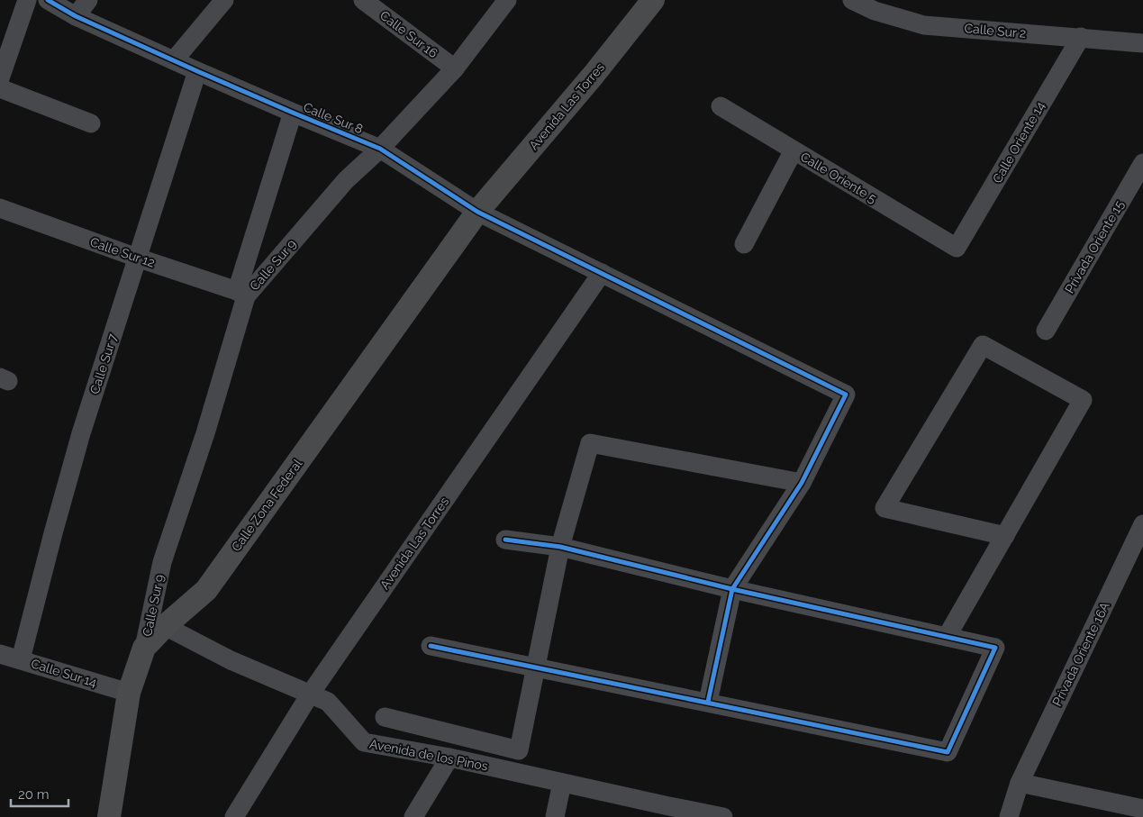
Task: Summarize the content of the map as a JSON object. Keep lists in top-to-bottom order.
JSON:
{
  "streets": {
    "main road": ["Avenida Las Torres", "Calle Zona Federal"],
    "street": [
      "Calle Sur 2",
      "Calle Sur 16",
      "Calle Sur 8",
      "Calle Oriente 14",
      "Calle Oriente 5",
      "Privada Oriente 15",
      "Calle Sur 12",
      "Calle Sur 9",
      "Calle Sur 7",
      "Privada Oriente 16A",
      "Calle Sur 14",
      "Avenida de los Pinos"
    ]
  },
  "crossings": [
    ["Calle Sur 2", "Calle Oriente 14"],
    ["Calle Sur 16", "Calle Sur 9"],
    ["Avenida Las Torres", "Calle Sur 8"],
    ["Avenida Las Torres", "Calle Zona Federal"],
    ["Avenida Las Torres", "Avenida de los Pinos"],
    ["Calle Sur 8", "Calle Sur 9"],
    ["Calle Sur 8", "Calle Sur 7"],
    ["Calle Sur 8", "Calle Zona Federal"],
    ["Calle Oriente 14", "Calle Oriente 5"],
    ["Calle Sur 12", "Calle Sur 9"],
    ["Calle Sur 12", "Calle Sur 7"],
    ["Calle Sur 9", "Calle Zona Federal"],
    ["Calle Sur 7", "Calle Sur 14"],
    ["Calle Zona Federal", "Calle Sur 14"],
    ["Calle Zona Federal", "Avenida de los Pinos"]
  ],
  "scale_bar": "20 m"
}
